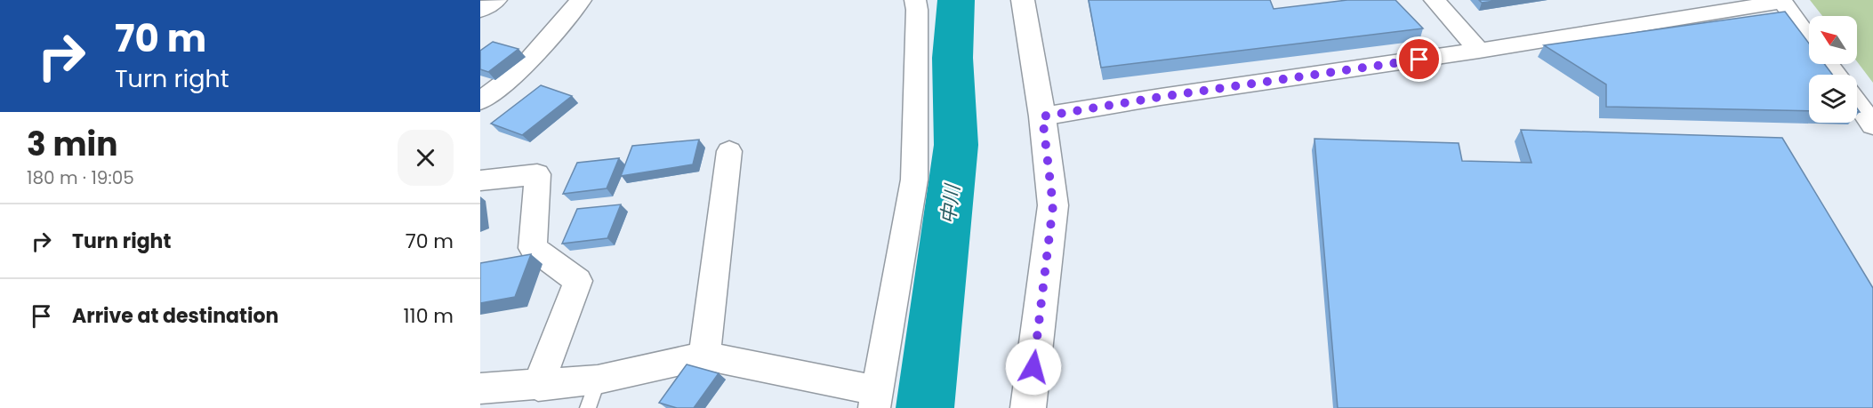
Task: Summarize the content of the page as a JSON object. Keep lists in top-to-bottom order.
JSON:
{
  "water": ["中川"],
  "north": "top left",
  "page": {
    "turn": ["70 m", "Turn right"],
    "heading": ["3 min", "180 m · 19:05"],
    "list": [
      {
        "name": "Turn right",
        "value": "70 m"
      },
      {
        "name": "Arrive at destination",
        "value": "110 m"
      }
    ]
  }
}
